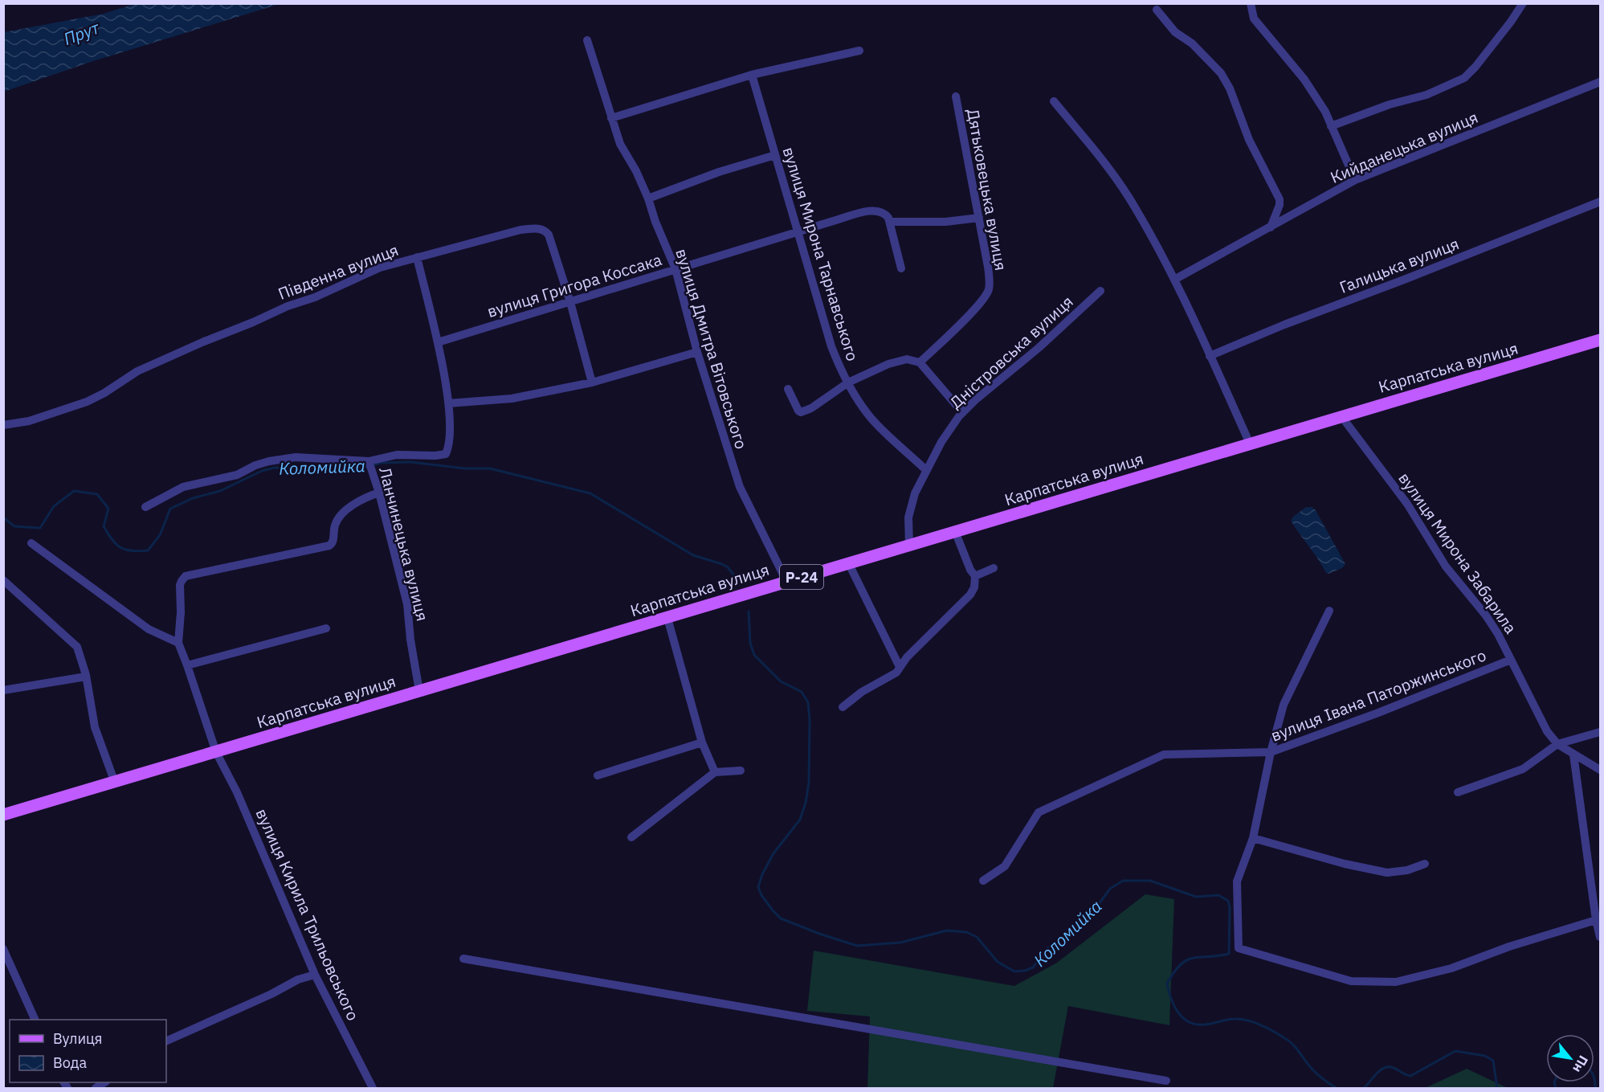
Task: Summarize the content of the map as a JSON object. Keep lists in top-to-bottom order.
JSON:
{
  "streets": {
    "main road": ["Карпатська вулиця", "Р-24"],
    "street": [
      "Кийданецька вулиця",
      "Дятьковецька вулиця",
      "вулиця Мирона Тарнавського",
      "Галицька вулиця",
      "Південна вулиця",
      "вулиця Григора Коссака",
      "вулиця Дмитра Вітовського",
      "Дністровська вулиця",
      "Ланчинецька вулиця",
      "вулиця Мирона Забарила",
      "вулиця Івана Паторжинського",
      "вулиця Кирила Трильовського"
    ]
  },
  "crossings": [
    ["вулиця Мирона Тарнавського", "вулиця Григора Коссака"],
    ["вулиця Мирона Тарнавського", "Дністровська вулиця"],
    ["Південна вулиця", "вулиця Григора Коссака"],
    ["вулиця Григора Коссака", "вулиця Дмитра Вітовського"],
    ["вулиця Дмитра Вітовського", "Карпатська вулиця"],
    ["Дністровська вулиця", "Карпатська вулиця"],
    ["Карпатська вулиця", "Ланчинецька вулиця"],
    ["Карпатська вулиця", "вулиця Мирона Забарила"],
    ["Карпатська вулиця", "вулиця Кирила Трильовського"],
    ["вулиця Мирона Забарила", "вулиця Івана Паторжинського"]
  ],
  "water": ["Прут", "Коломийка"],
  "legend": ["Вулиця", "Вода"],
  "north": "bottom right"
}
